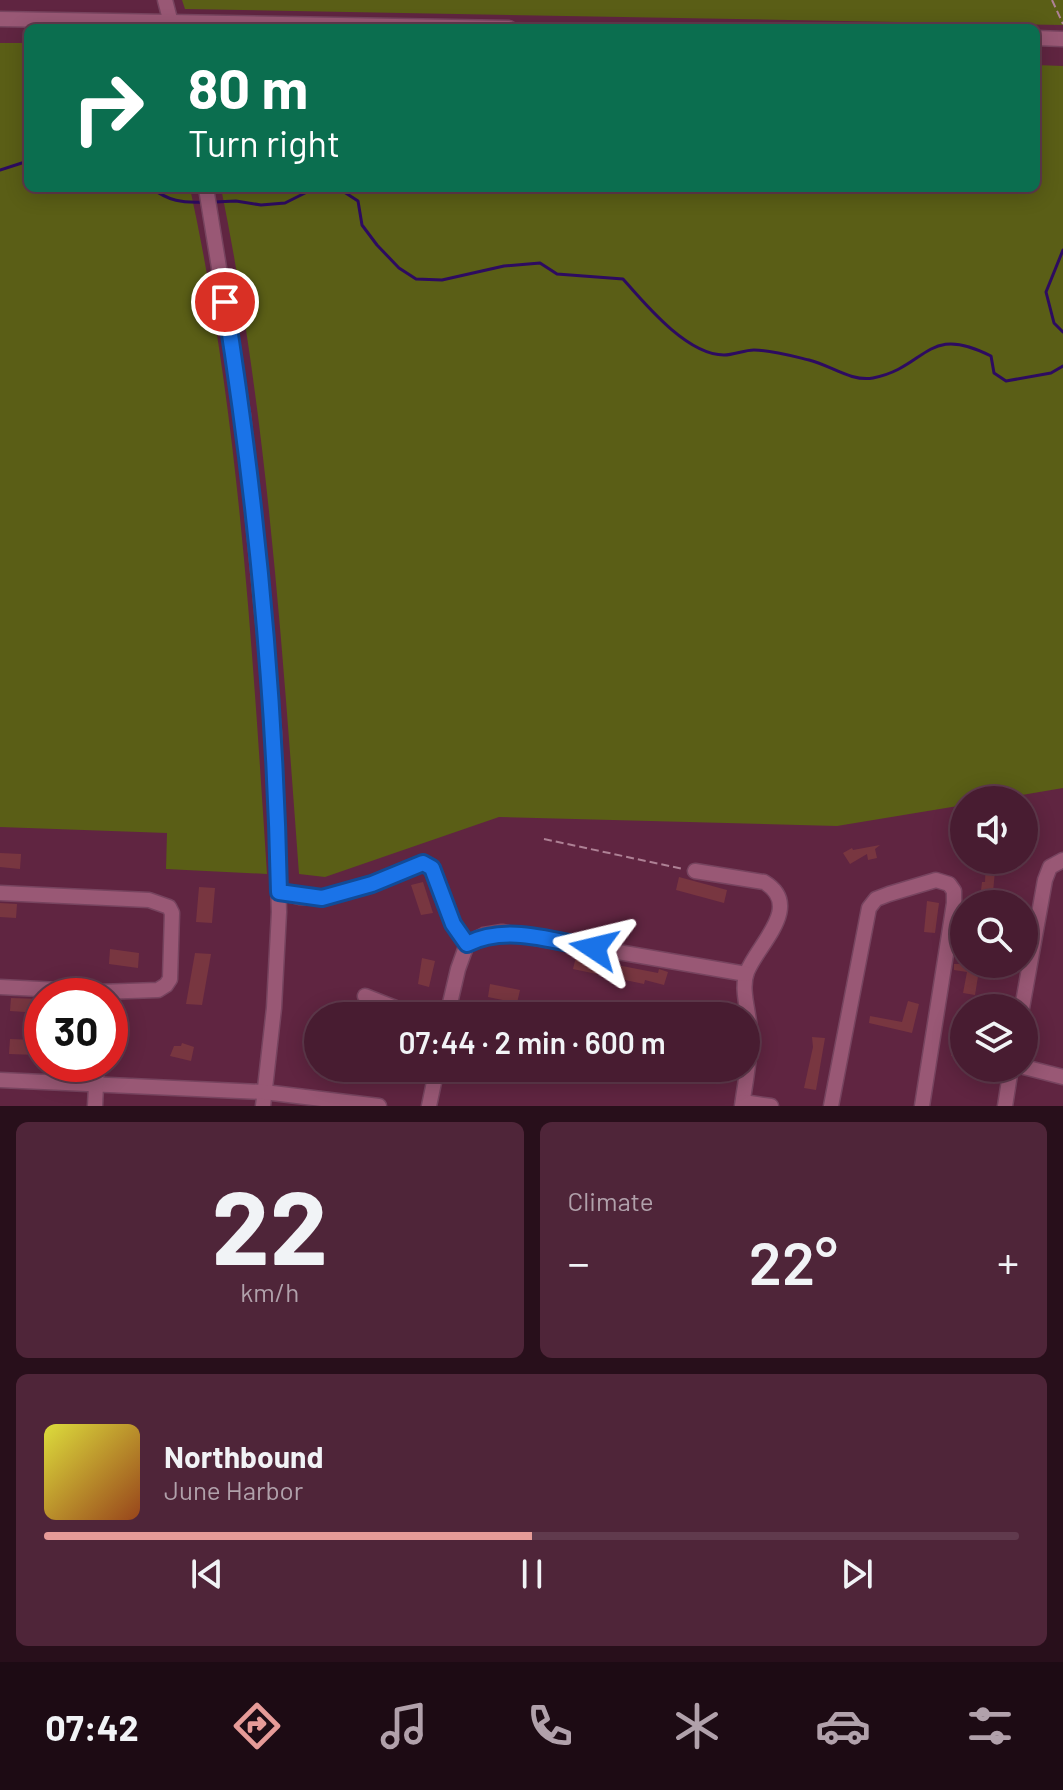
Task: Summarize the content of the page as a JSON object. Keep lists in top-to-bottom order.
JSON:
{
  "page": {
    "turn": ["80 m", "Turn right"],
    "limit": "30",
    "trip": "07:44 · 2 min · 600 m",
    "tile": [
      ["22", "km/h"],
      "Climate"
    ],
    "heat": ["−", "22°", "+"],
    "song": ["Northbound", "June Harbor"],
    "tabs": "07:42"
  }
}
